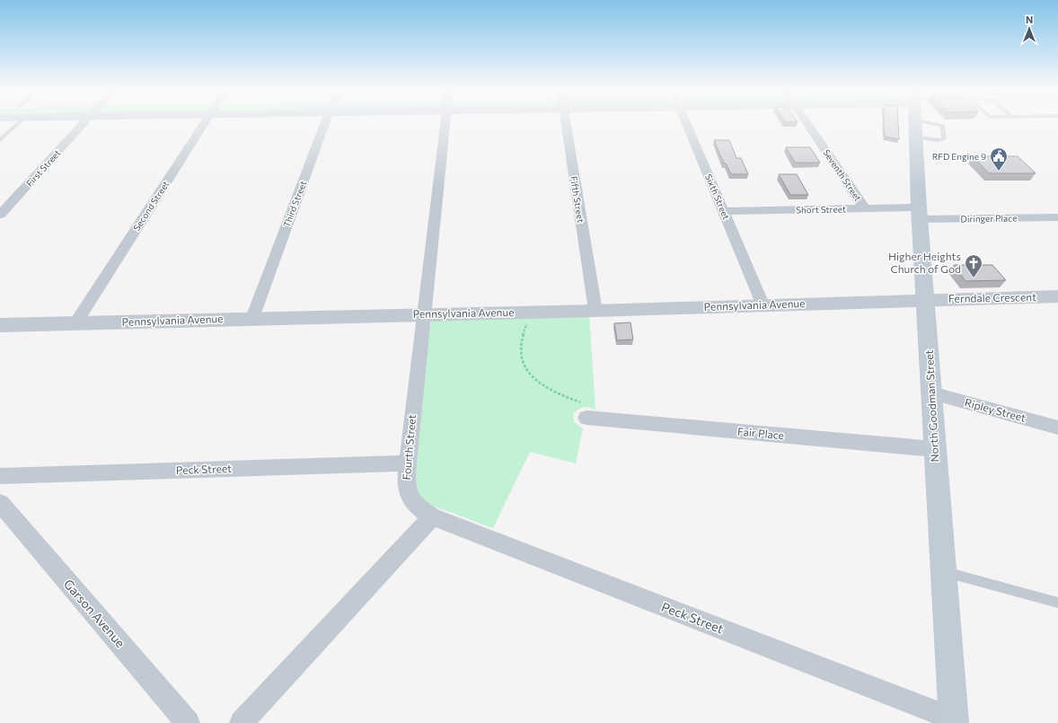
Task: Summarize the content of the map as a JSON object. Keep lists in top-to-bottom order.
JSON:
{
  "streets": {
    "main road": ["North Goodman Street"],
    "street": [
      "First Street",
      "Seventh Street",
      "Sixth Street",
      "Fifth Street",
      "Third Street",
      "Second Street",
      "Short Street",
      "Diringer Place",
      "Ferndale Crescent",
      "Pennsylvania Avenue",
      "Ripley Street",
      "Fair Place",
      "Fourth Street",
      "Peck Street",
      "Garson Avenue"
    ]
  },
  "crossings": [
    ["Seventh Street", "Short Street"],
    ["Sixth Street", "Short Street"],
    ["Sixth Street", "Pennsylvania Avenue"],
    ["Fifth Street", "Pennsylvania Avenue"],
    ["Third Street", "Pennsylvania Avenue"],
    ["Second Street", "Pennsylvania Avenue"],
    ["Short Street", "Diringer Place"],
    ["Short Street", "North Goodman Street"],
    ["Diringer Place", "North Goodman Street"],
    ["Ferndale Crescent", "Pennsylvania Avenue"],
    ["Ferndale Crescent", "North Goodman Street"],
    ["Pennsylvania Avenue", "North Goodman Street"],
    ["Pennsylvania Avenue", "Fourth Street"],
    ["North Goodman Street", "Ripley Street"],
    ["North Goodman Street", "Fair Place"],
    ["North Goodman Street", "Peck Street"],
    ["Fourth Street", "Peck Street"]
  ],
  "places": {
    "public building": ["RFD Engine 9"],
    "church": ["Higher Heights Church of God"]
  },
  "north": "top"
}
